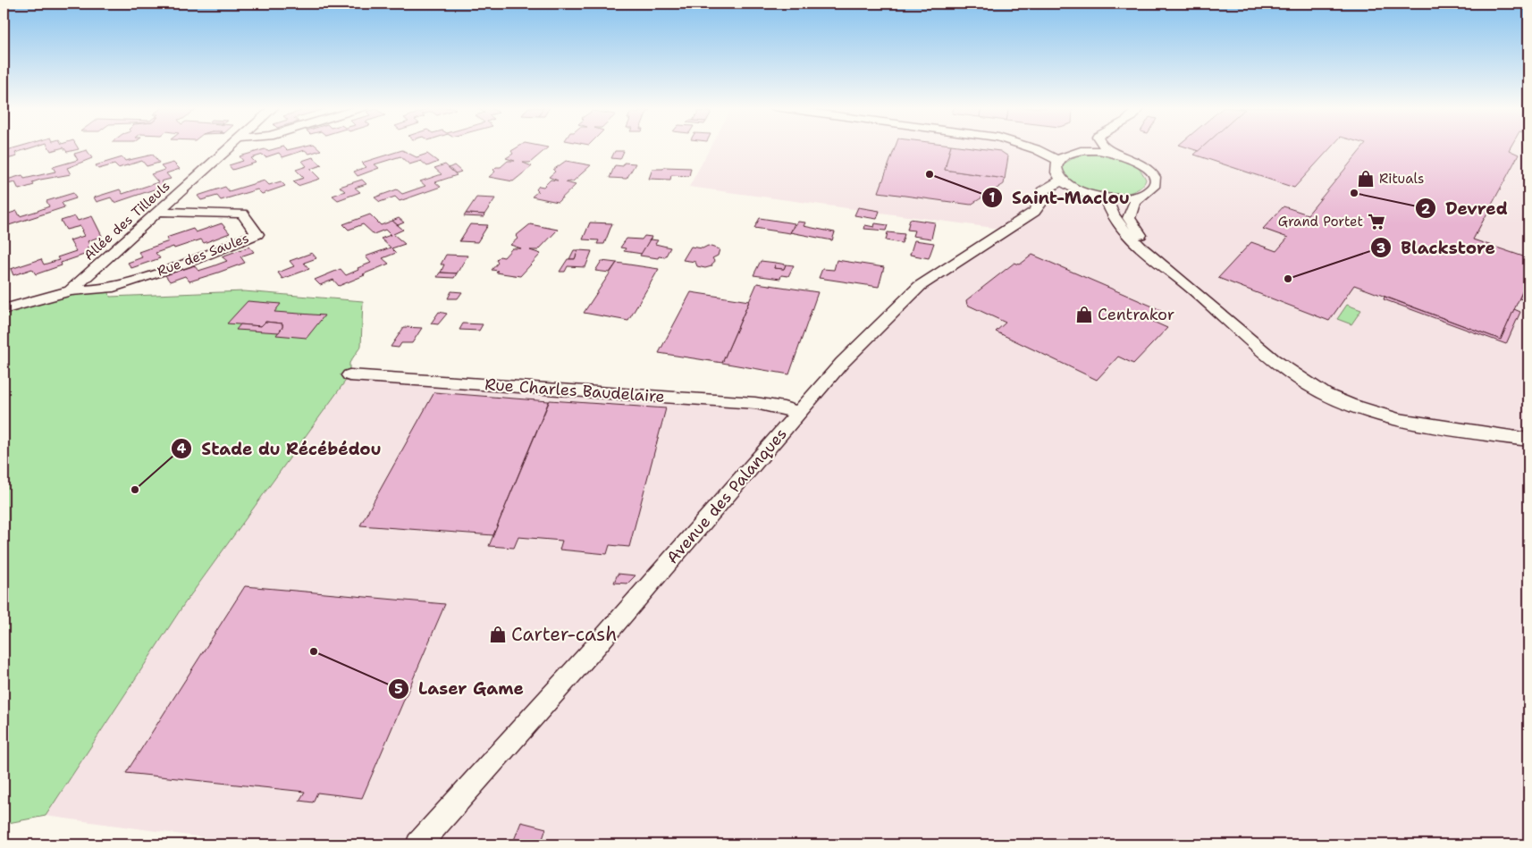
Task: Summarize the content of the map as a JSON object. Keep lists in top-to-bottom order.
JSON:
{
  "streets": {
    "street": [
      "Allée des Tilleuls",
      "Rue des Saules",
      "Rue Charles Baudelaire",
      "Avenue des Palanques"
    ]
  },
  "crossings": [
    ["Allée des Tilleuls", "Rue des Saules"],
    ["Rue Charles Baudelaire", "Avenue des Palanques"]
  ],
  "places": {
    "other": [
      "Saint-Maclou",
      "Devred",
      "Blackstore",
      "Stade du Récébédou",
      "Laser Game"
    ],
    "shop": ["Rituals", "Centrakor", "Carter-cash"],
    "supermarket": ["Grand Portet"]
  }
}
